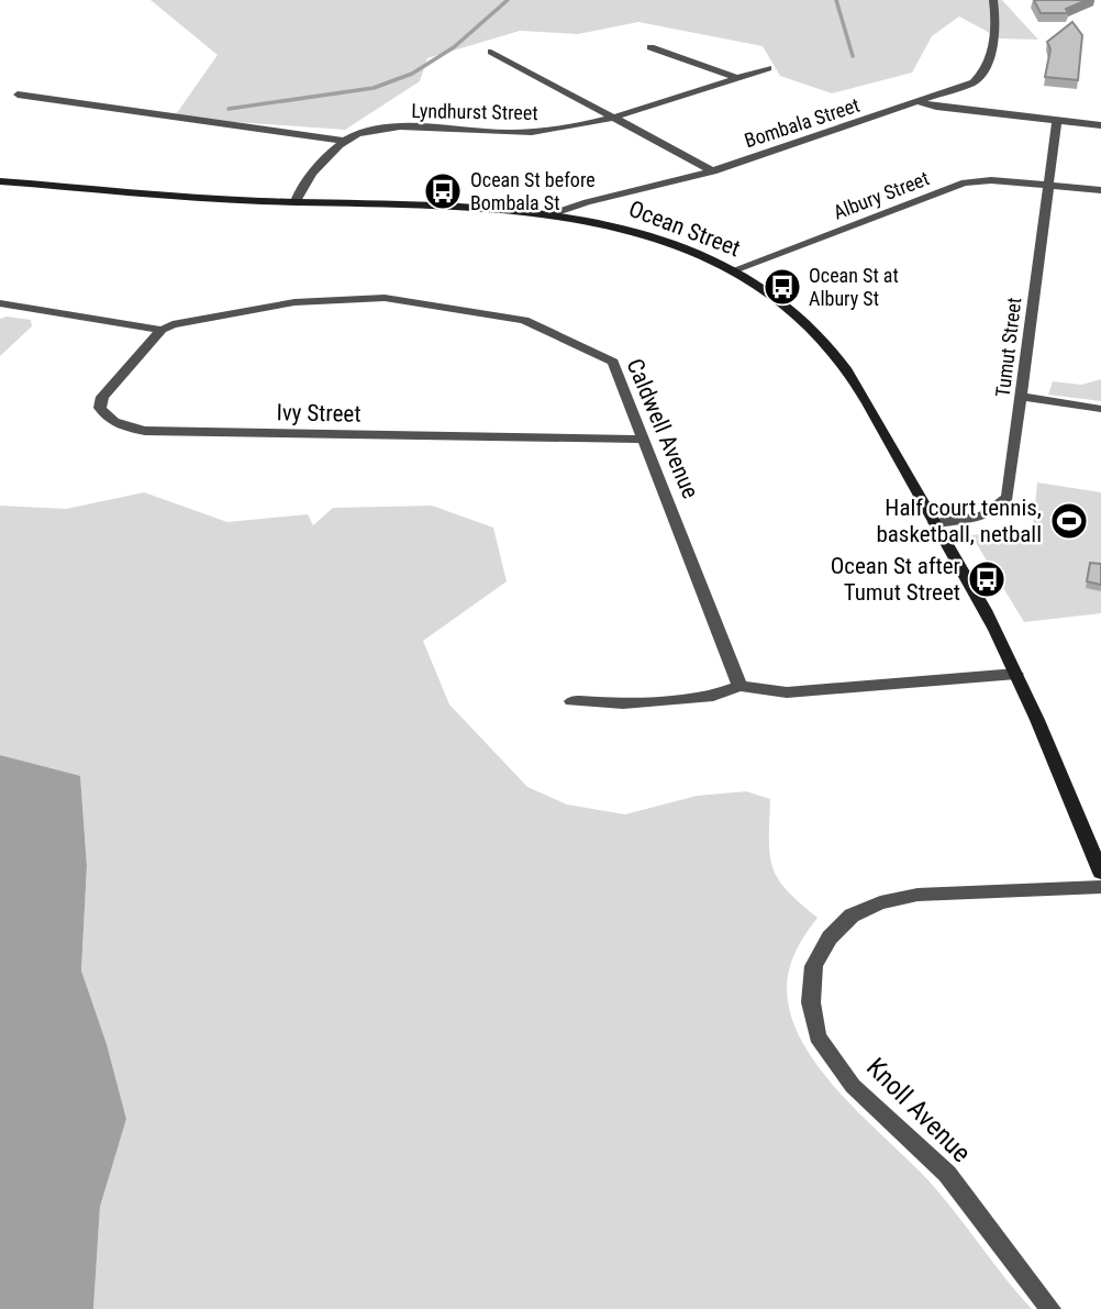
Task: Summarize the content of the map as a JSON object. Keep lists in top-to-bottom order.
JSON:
{
  "streets": {
    "street": [
      "Lyndhurst Street",
      "Bombala Street",
      "Albury Street",
      "Ocean Street",
      "Tumut Street",
      "Ivy Street",
      "Caldwell Avenue",
      "Knoll Avenue"
    ]
  },
  "crossings": [
    ["Bombala Street", "Ocean Street"],
    ["Albury Street", "Ocean Street"],
    ["Albury Street", "Tumut Street"],
    ["Ocean Street", "Tumut Street"],
    ["Ivy Street", "Caldwell Avenue"]
  ],
  "places": {
    "bus stop": ["Ocean St before Bombala St", "Ocean St at Albury St", "Ocean St after Tumut Street"],
    "sports": ["Half court tennis, basketball, netball"]
  }
}
